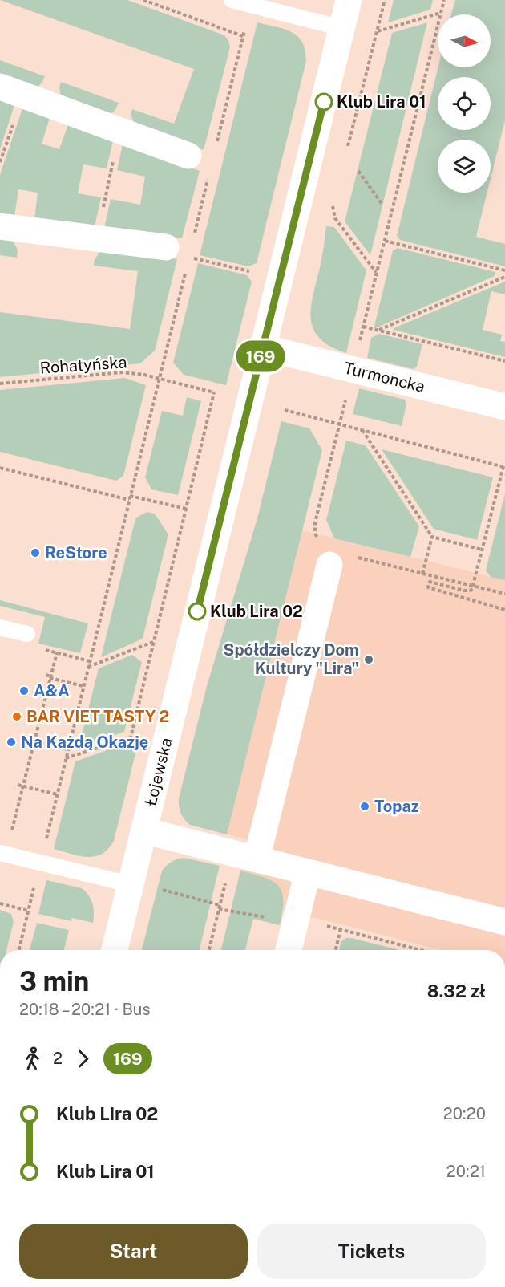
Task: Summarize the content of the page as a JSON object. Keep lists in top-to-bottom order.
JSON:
{
  "streets": {
    "street": ["Turmoncka", "Łojewska"],
    "path": ["Rohatyńska"]
  },
  "crossings": [
    ["Turmoncka", "Łojewska"]
  ],
  "places": [
    "Klub Lira 01",
    "ReStore",
    "Klub Lira 02",
    "Spółdzielczy Dom Kultury \"Lira\"",
    "A&A",
    "BAR VIET TASTY 2",
    "Na Każdą Okazję",
    "Topaz"
  ],
  "lines": ["bus line 169"],
  "north": "right",
  "page": {
    "on_map": "169",
    "heading": ["3 min", "20:18 – 20:21 · Bus", "8.32 zł"],
    "legs": ["2", "169"],
    "list": [
      {
        "name": "Klub Lira 02",
        "value": "20:20"
      },
      {
        "name": "Klub Lira 01",
        "value": "20:21"
      }
    ],
    "buttons": ["Start", "Tickets"]
  }
}
